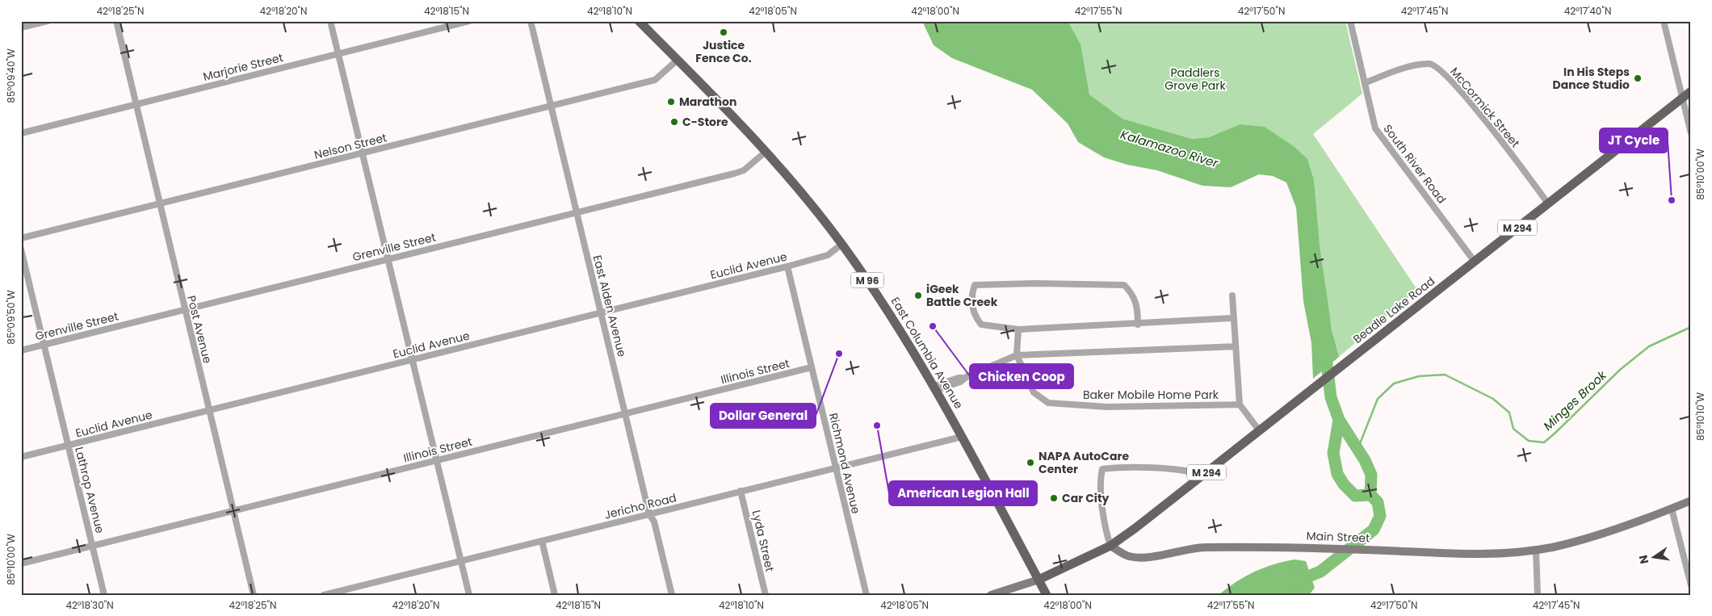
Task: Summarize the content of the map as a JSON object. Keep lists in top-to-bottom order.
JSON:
{
  "streets": {
    "main road": [
      "M 294",
      "M 96",
      "Beadle Lake Road",
      "East Columbia Avenue"
    ],
    "street": [
      "Marjorie Street",
      "McCormick Street",
      "Nelson Street",
      "South River Road",
      "Grenville Street",
      "Euclid Avenue",
      "East Alden Avenue",
      "Post Avenue",
      "Illinois Street",
      "Baker Mobile Home Park",
      "Richmond Avenue",
      "Lathrop Avenue",
      "Jericho Road",
      "Main Street",
      "Lyda Street"
    ]
  },
  "crossings": [
    ["Marjorie Street", "Post Avenue"],
    ["McCormick Street", "South River Road"],
    ["McCormick Street", "Beadle Lake Road"],
    ["Nelson Street", "East Alden Avenue"],
    ["Nelson Street", "Post Avenue"],
    ["Nelson Street", "East Columbia Avenue"],
    ["South River Road", "Beadle Lake Road"],
    ["M 294", "Beadle Lake Road"],
    ["M 294", "East Columbia Avenue"],
    ["M 294", "Main Street"],
    ["Grenville Street", "East Alden Avenue"],
    ["Grenville Street", "Post Avenue"],
    ["Grenville Street", "East Columbia Avenue"],
    ["Grenville Street", "Lathrop Avenue"],
    ["Euclid Avenue", "East Alden Avenue"],
    ["Euclid Avenue", "Post Avenue"],
    ["Euclid Avenue", "East Columbia Avenue"],
    ["Euclid Avenue", "Richmond Avenue"],
    ["Euclid Avenue", "Lathrop Avenue"],
    ["East Alden Avenue", "Illinois Street"],
    ["East Alden Avenue", "Jericho Road"],
    ["Beadle Lake Road", "Main Street"],
    ["Post Avenue", "Illinois Street"],
    ["East Columbia Avenue", "Jericho Road"],
    ["Illinois Street", "Richmond Avenue"],
    ["Illinois Street", "Lathrop Avenue"],
    ["Richmond Avenue", "Jericho Road"],
    ["Jericho Road", "Lyda Street"]
  ],
  "water": ["Kalamazoo River", "Minges Brook"],
  "parks": ["Paddlers Grove Park"],
  "places": [
    "Justice Fence Co.",
    "In His Steps Dance Studio",
    "Marathon",
    "C-Store",
    "JT Cycle",
    "iGeek Battle Creek",
    "Chicken Coop",
    "Dollar General",
    "American Legion Hall",
    "NAPA AutoCare Center",
    "Car City"
  ],
  "north": "left",
  "coordinates": [
    "42°18'25\"N",
    "42°18'20\"N",
    "42°18'15\"N",
    "42°18'10\"N",
    "42°18'05\"N",
    "42°18'00\"N",
    "42°17'55\"N",
    "42°17'50\"N",
    "42°17'45\"N",
    "42°17'40\"N",
    "85°09'40\"W",
    "85°10'00\"W",
    "85°09'50\"W",
    "85°10'10\"W",
    "42°18'30\"N"
  ]
}
